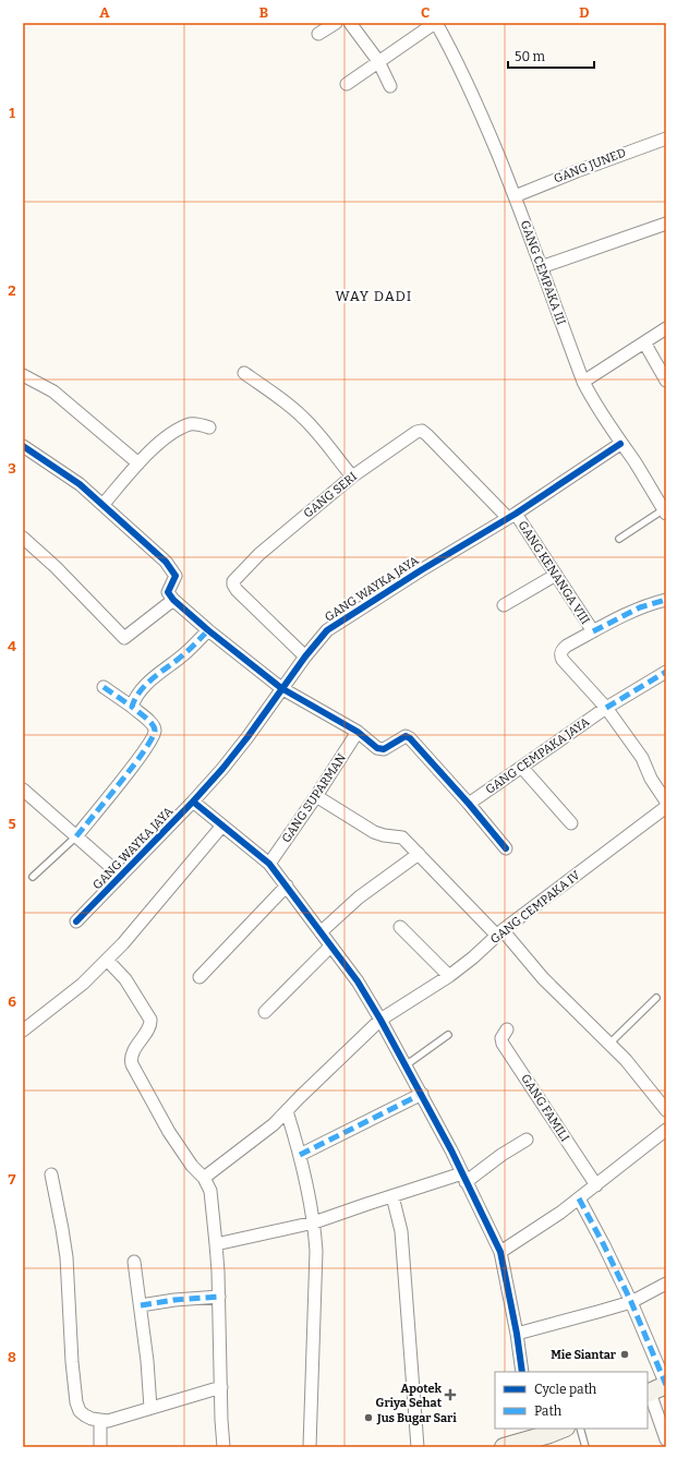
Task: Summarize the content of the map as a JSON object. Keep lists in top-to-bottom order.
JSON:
{
  "streets": {
    "street": [
      "GANG JUNED",
      "GANG CEMPAKA III",
      "GANG SERI",
      "GANG KENANGA VIII",
      "GANG WAYKA JAYA",
      "GANG CEMPAKA JAYA",
      "GANG SUPARMAN",
      "GANG CEMPAKA IV",
      "GANG FAMILI"
    ]
  },
  "crossings": [
    ["GANG JUNED", "GANG CEMPAKA III"],
    ["GANG CEMPAKA III", "GANG WAYKA JAYA"],
    ["GANG SERI", "GANG KENANGA VIII"],
    ["GANG SERI", "GANG WAYKA JAYA"],
    ["GANG KENANGA VIII", "GANG WAYKA JAYA"]
  ],
  "districts": ["WAY DADI"],
  "places": {
    "other": ["Mie Siantar", "Jus Bugar Sari"],
    "health": ["Apotek Griya Sehat"]
  },
  "legend": ["Cycle path", "Path"],
  "scale_bar": "50 m",
  "grid": {
    "columns": [
      "A",
      "B",
      "C",
      "D"
    ],
    "rows": [
      "1",
      "2",
      "3",
      "4",
      "5",
      "6",
      "7",
      "8"
    ]
  }
}
